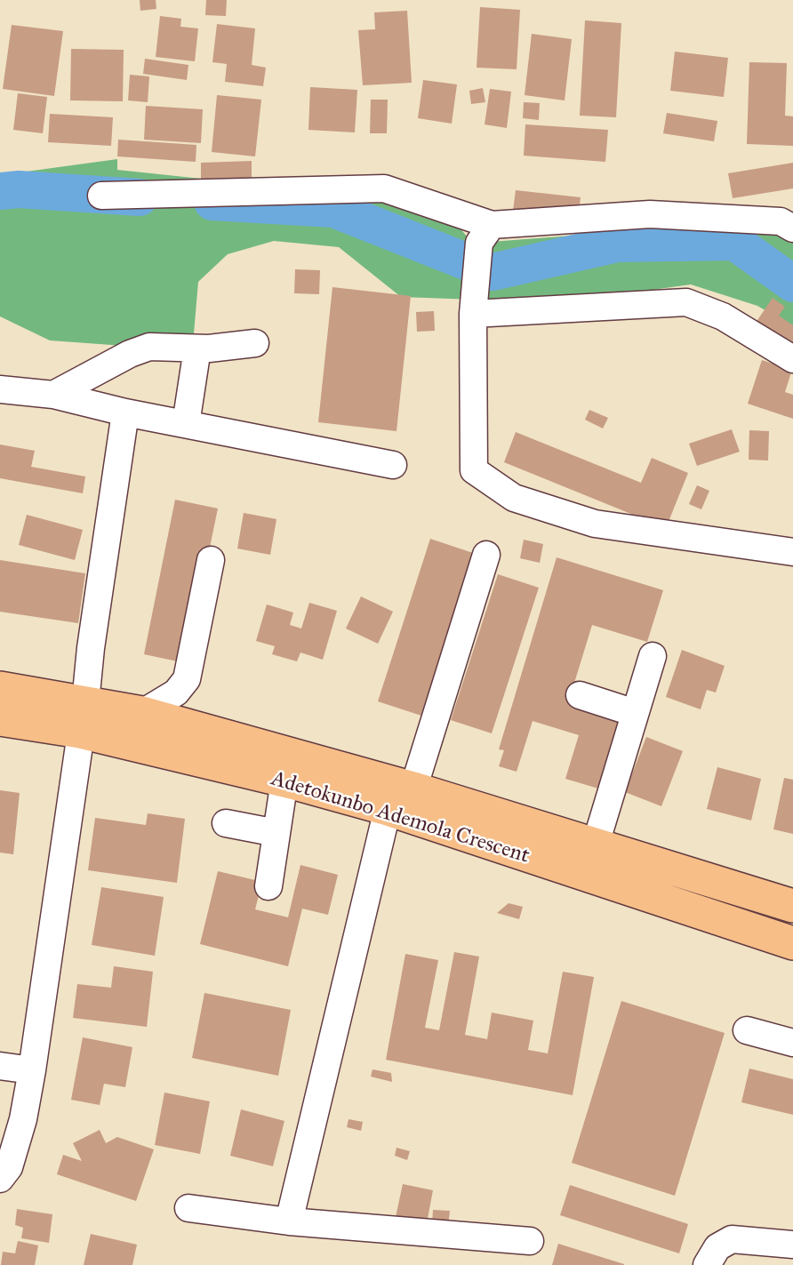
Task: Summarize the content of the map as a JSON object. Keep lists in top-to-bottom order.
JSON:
{
  "streets": {
    "main road": ["Adetokunbo Ademola Crescent"]
  }
}
